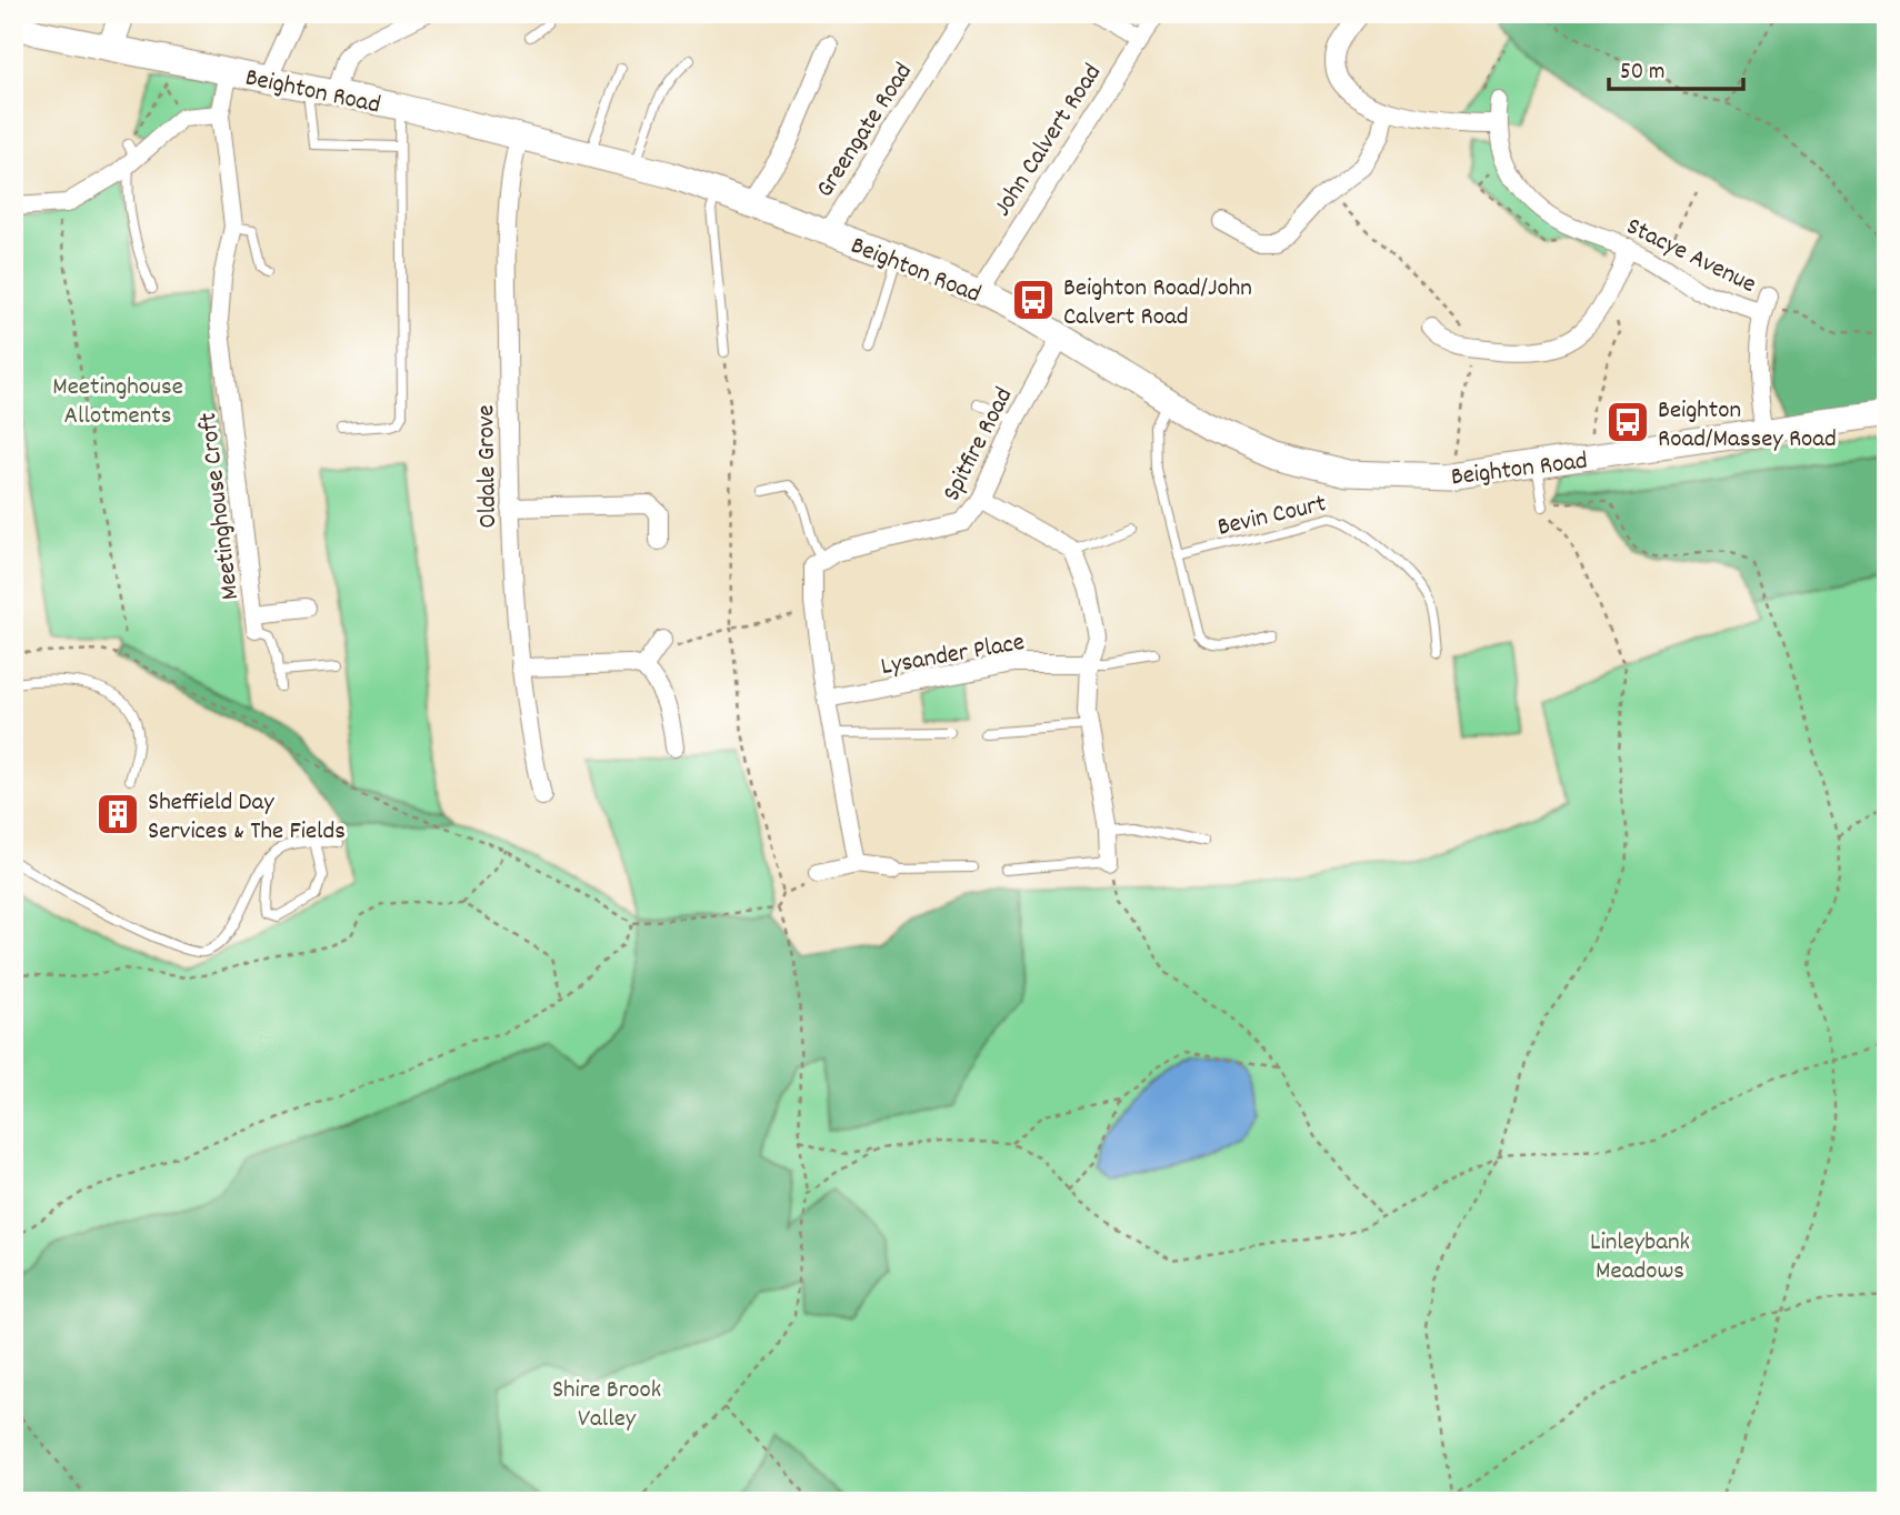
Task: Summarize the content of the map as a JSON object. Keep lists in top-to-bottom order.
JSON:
{
  "streets": {
    "street": [
      "Beighton Road",
      "Greengate Road",
      "John Calvert Road",
      "Stacye Avenue",
      "Spitfire Road",
      "Oldale Grove",
      "Meetinghouse Croft",
      "Lysander Place"
    ],
    "lane": ["Bevin Court"]
  },
  "crossings": [
    ["Beighton Road", "Greengate Road"],
    ["Beighton Road", "John Calvert Road"],
    ["Beighton Road", "Spitfire Road"],
    ["Beighton Road", "Oldale Grove"],
    ["Beighton Road", "Meetinghouse Croft"]
  ],
  "parks": ["Meetinghouse Allotments", "Linleybank Meadows", "Shire Brook Valley"],
  "places": {
    "bus stop": ["Beighton Road/John Calvert Road", "Beighton Road/Massey Road"],
    "building": ["Sheffield Day Services & The Fields"]
  },
  "scale_bar": "50 m"
}
